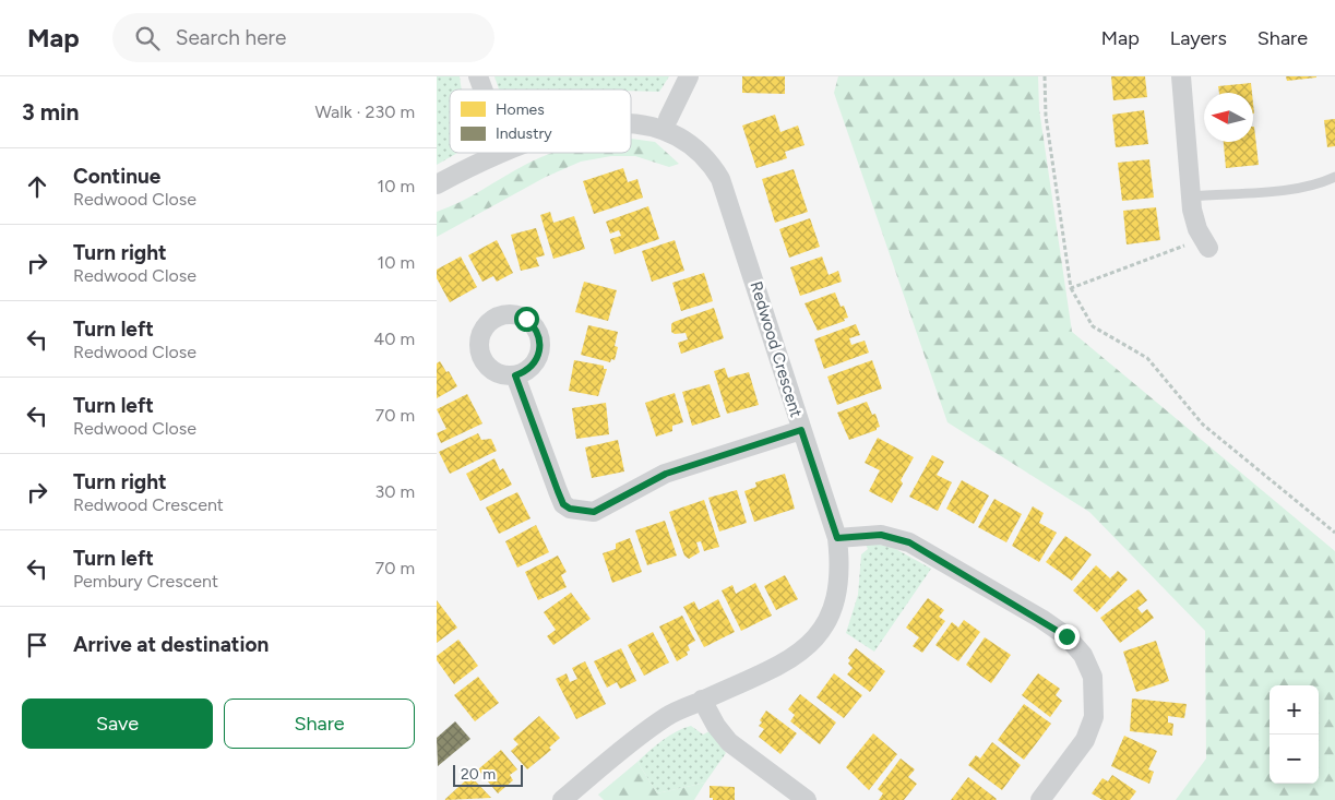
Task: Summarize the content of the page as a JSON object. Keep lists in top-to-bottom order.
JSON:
{
  "streets": {
    "street": ["Redwood Crescent"]
  },
  "legend": ["Homes", "Industry"],
  "scale_bar": "20 m",
  "north": "left",
  "page": {
    "header": "Map",
    "search": "Search here",
    "nav": ["Map", "Layers", "Share"],
    "heading": ["3 min", "Walk · 230 m"],
    "list": [
      ["Continue", "Redwood Close", "10 m"],
      ["Turn right", "Redwood Close", "10 m"],
      ["Turn left", "Redwood Close", "40 m"],
      ["Turn left", "Redwood Close", "70 m"],
      ["Turn right", "Redwood Crescent", "30 m"],
      ["Turn left", "Pembury Crescent", "70 m"],
      "Arrive at destination"
    ],
    "buttons": ["Save", "Share"],
    "map_buttons": ["+", "−"],
    "scale": "20 m"
  }
}
